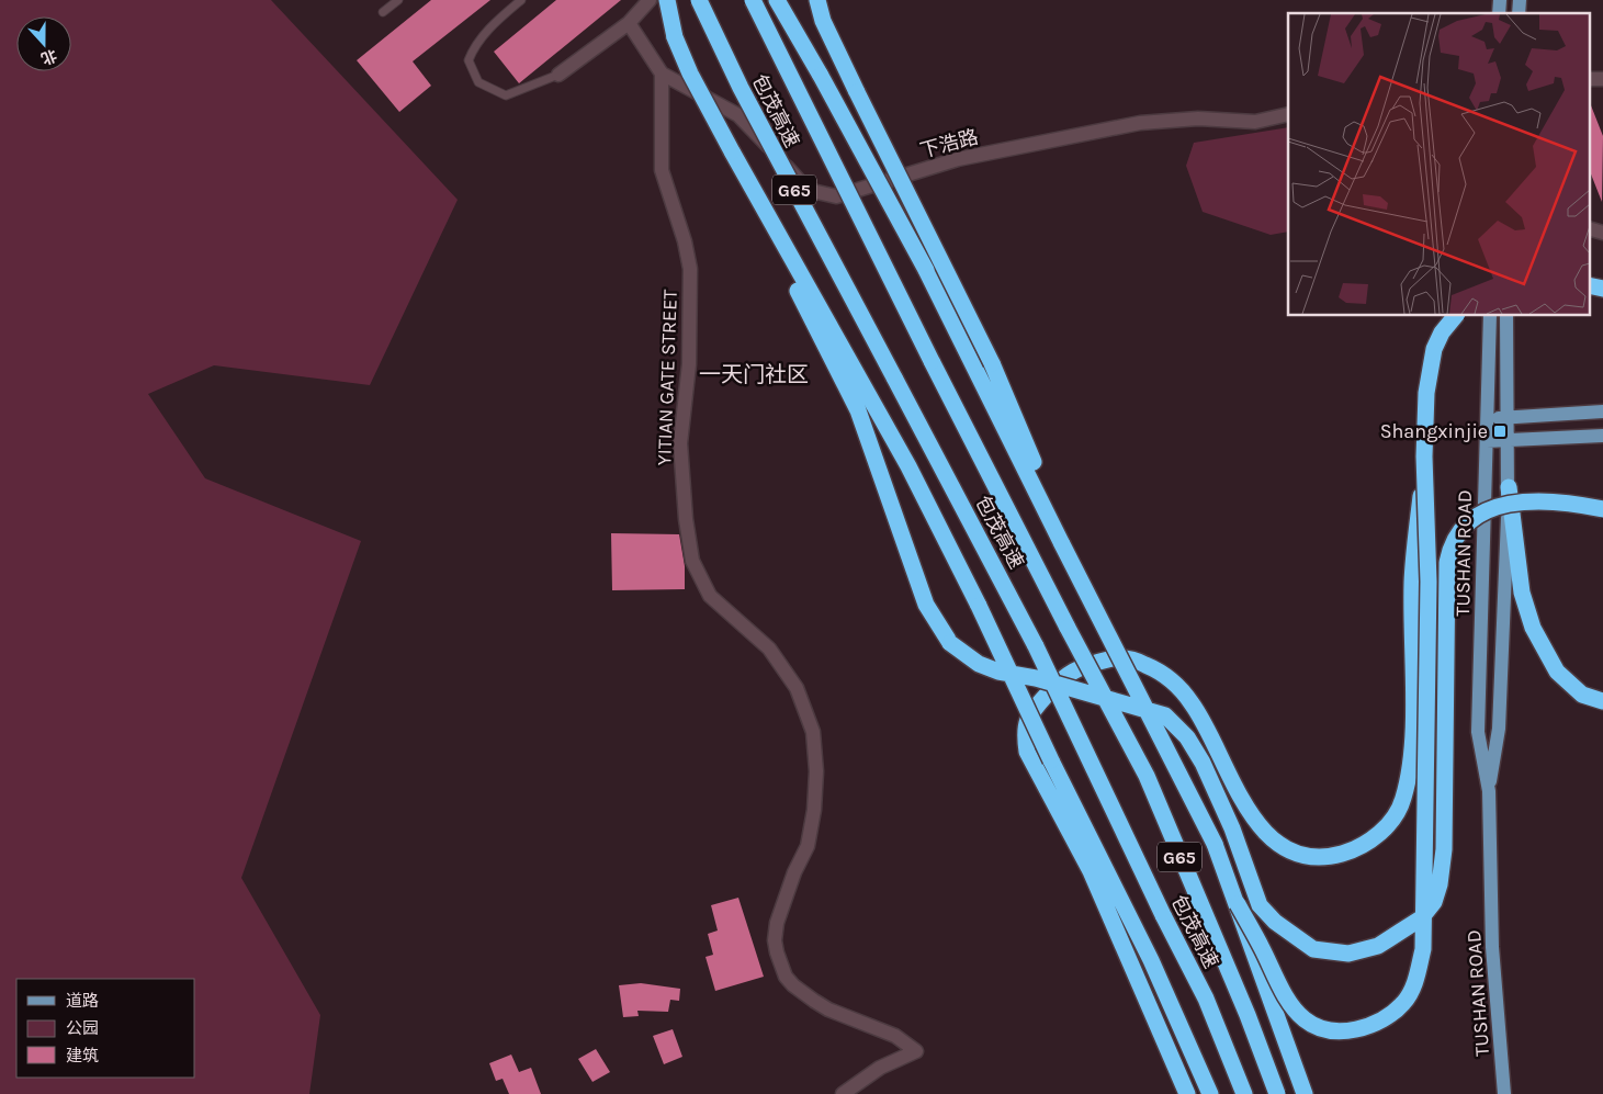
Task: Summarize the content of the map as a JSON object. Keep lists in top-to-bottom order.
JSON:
{
  "streets": {
    "highway": ["包茂高速", "G65"],
    "main road": ["TUSHAN ROAD"],
    "street": ["下浩路", "YITIAN GATE STREET"]
  },
  "crossings": [
    ["下浩路", "YITIAN GATE STREET"]
  ],
  "districts": ["一天门社区"],
  "places": {
    "transit": ["Shangxinjie"]
  },
  "legend": ["道路", "公园", "建筑"],
  "north": "bottom"
}
